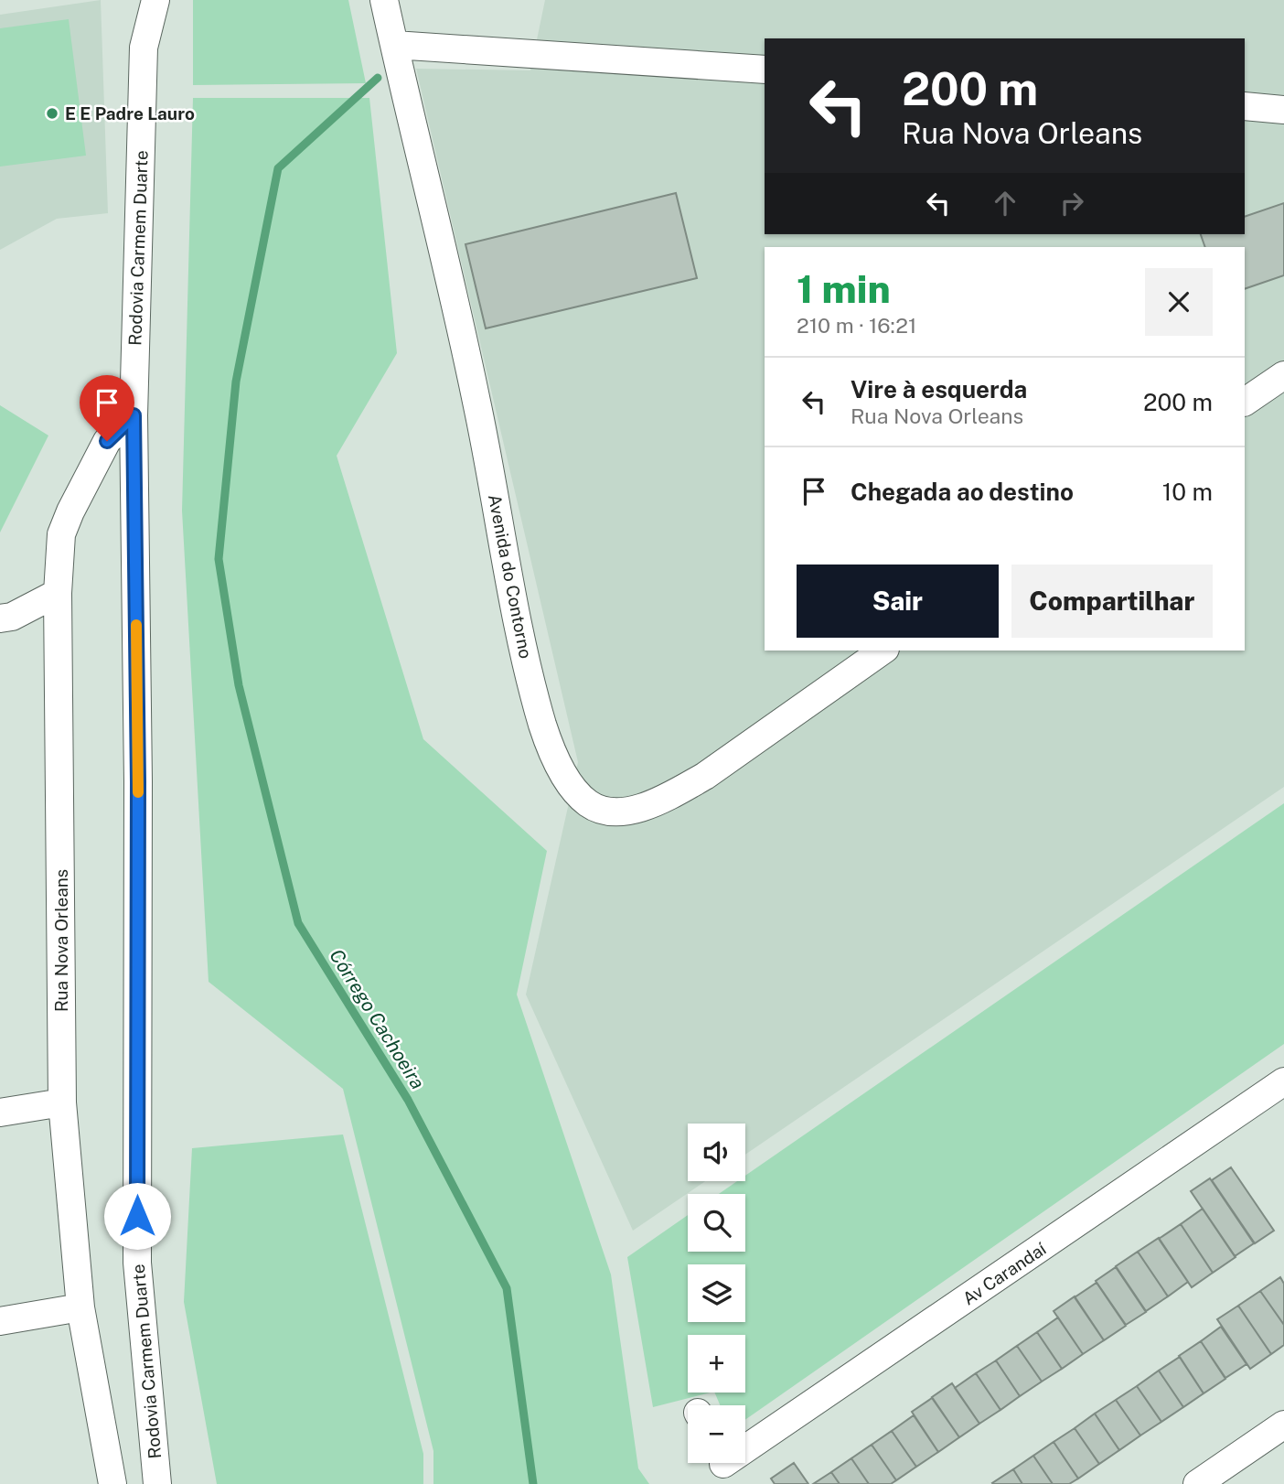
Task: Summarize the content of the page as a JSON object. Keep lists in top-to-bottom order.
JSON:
{
  "streets": {
    "street": [
      "Rodovia Carmem Duarte",
      "Avenida do Contorno",
      "Rua Nova Orleans",
      "Av Carandaí"
    ]
  },
  "crossings": [
    ["Rodovia Carmem Duarte", "Rua Nova Orleans"]
  ],
  "water": ["Córrego Cachoeira"],
  "places": ["E E Padre Lauro"],
  "page": {
    "turn": ["200 m", "Rua Nova Orleans"],
    "heading": ["1 min", "210 m · 16:21"],
    "list": [
      {
        "name": "Vire à esquerda",
        "note": "Rua Nova Orleans",
        "value": "200 m"
      },
      {
        "name": "Chegada ao destino",
        "value": "10 m"
      }
    ],
    "buttons": ["Sair", "Compartilhar"],
    "map_buttons": ["+", "−"]
  }
}
